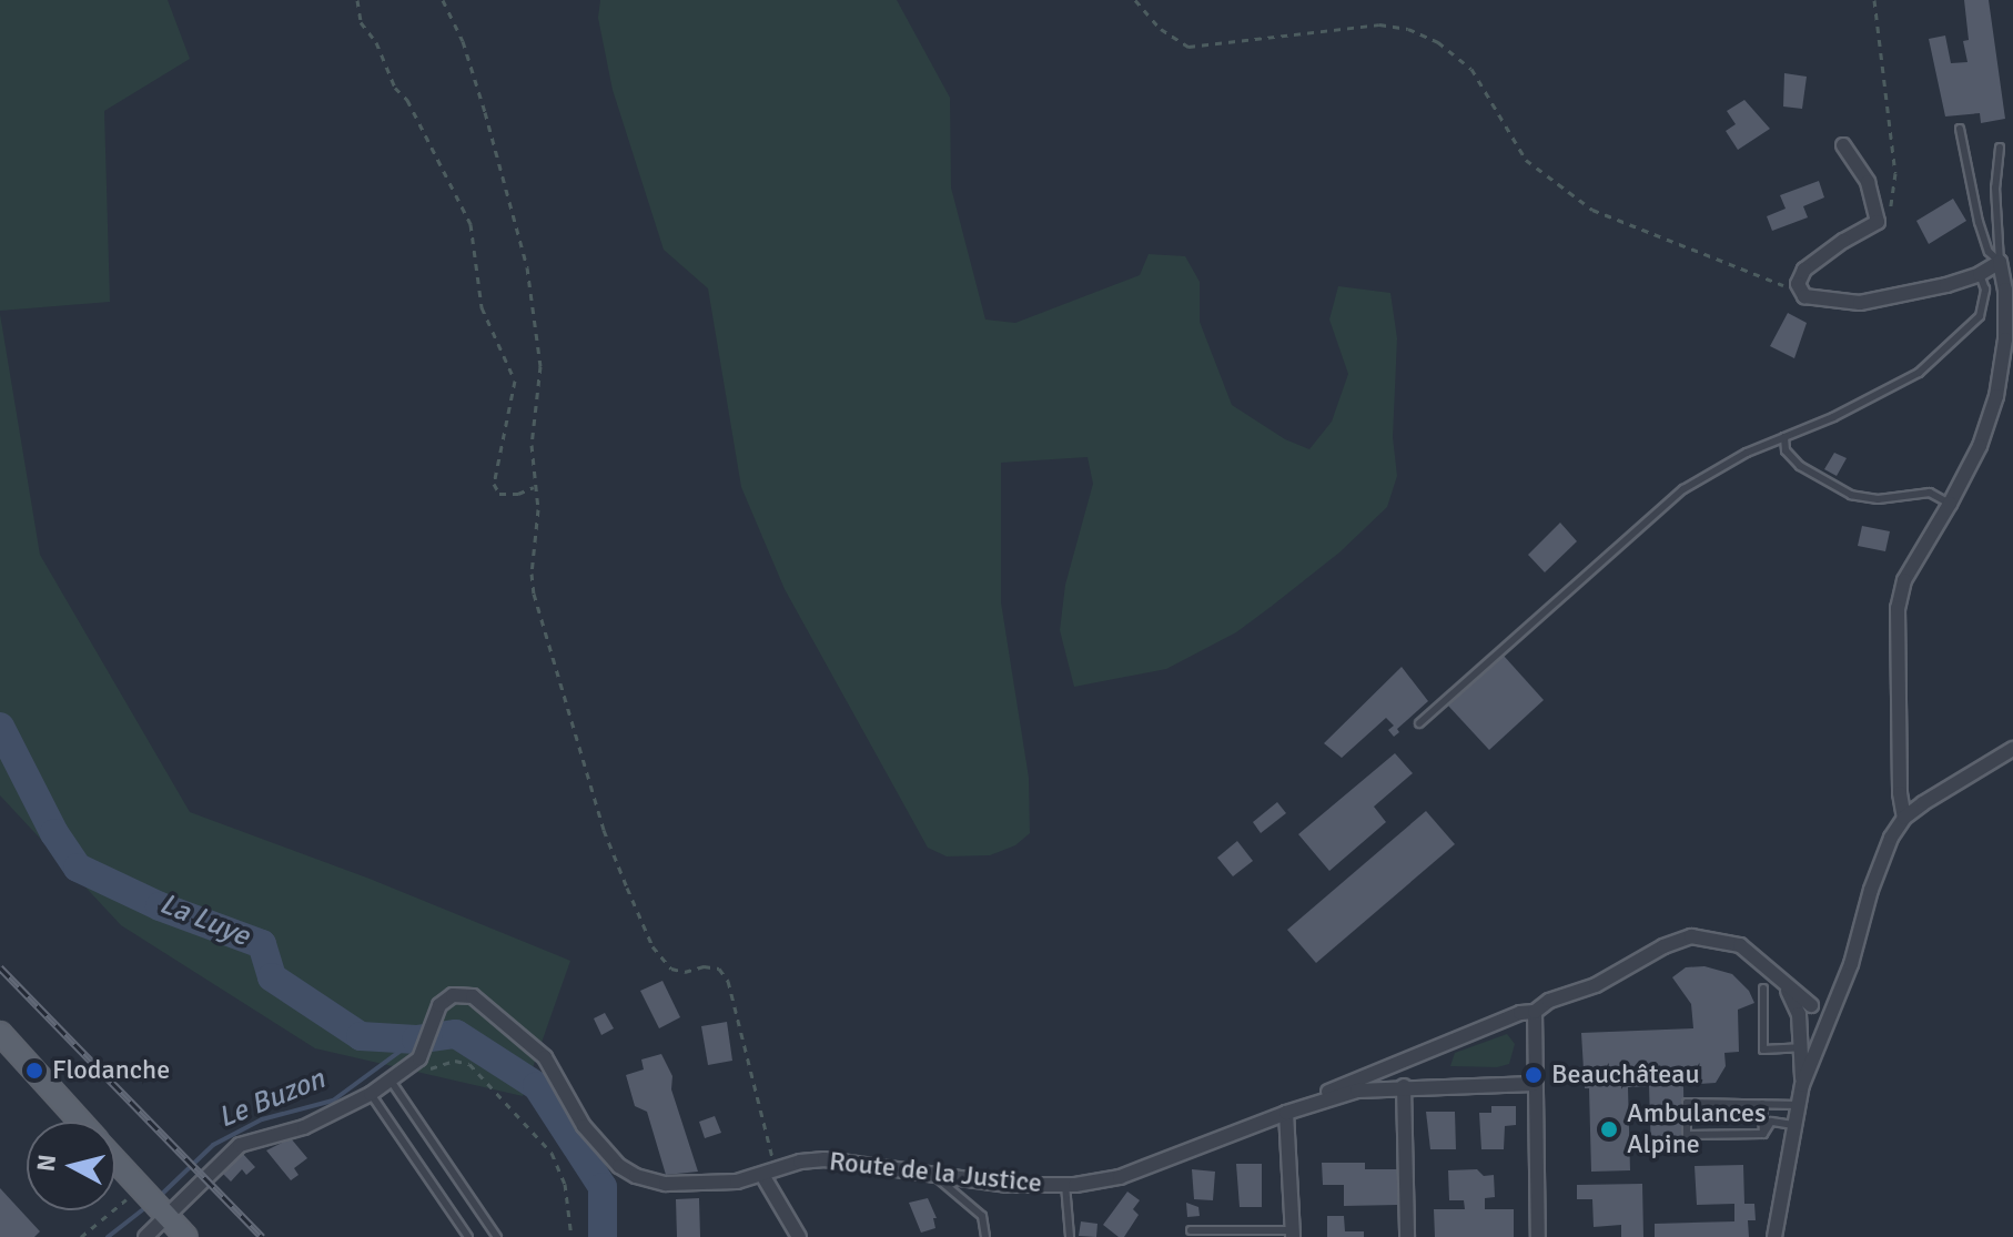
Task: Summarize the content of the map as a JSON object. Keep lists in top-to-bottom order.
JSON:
{
  "streets": {
    "street": ["Route de la Justice"]
  },
  "water": ["La Luye", "Le Buzon"],
  "places": ["Flodanche", "Beauchâteau", "Ambulances Alpine"],
  "north": "left"
}
